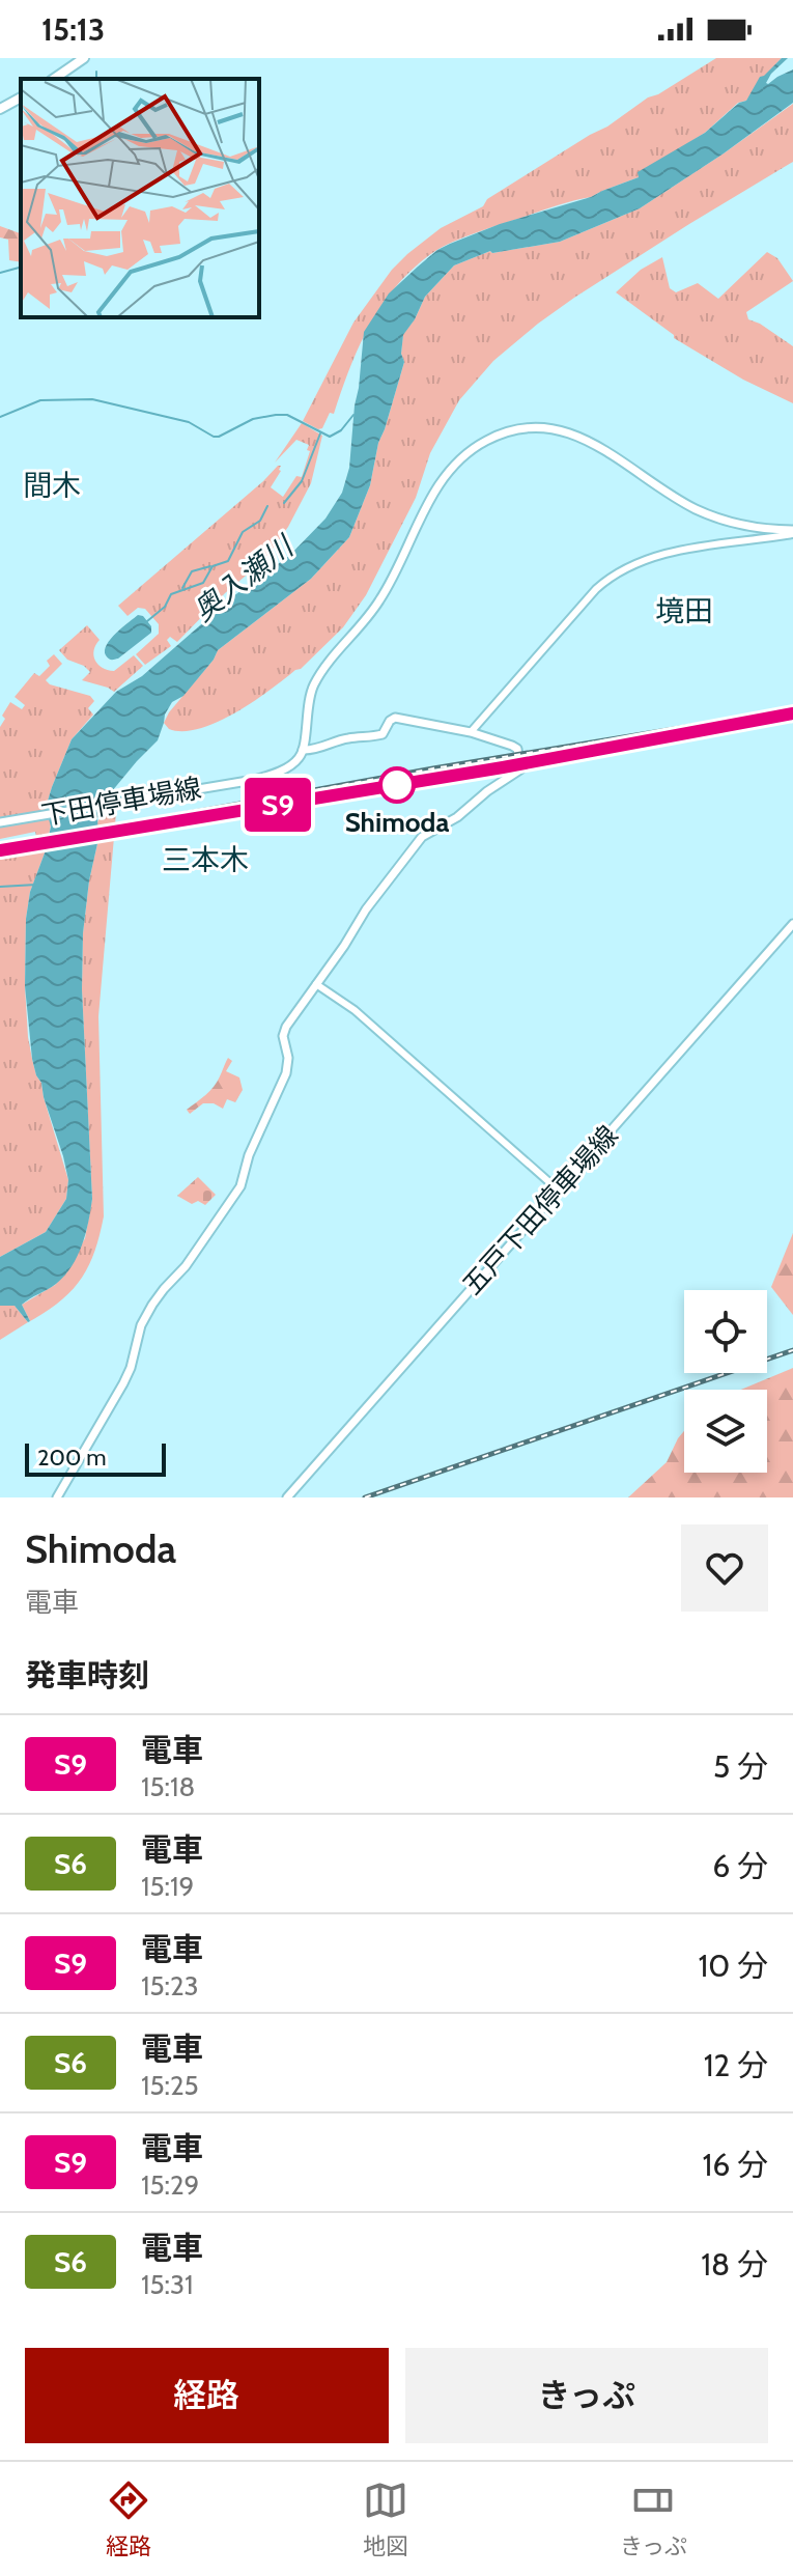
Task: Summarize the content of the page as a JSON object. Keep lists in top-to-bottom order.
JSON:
{
  "streets": {
    "main road": ["下田停車場線", "五戸下田停車場線"]
  },
  "districts": ["間木", "境田", "三本木"],
  "water": ["奥入瀬川"],
  "places": ["Shimoda"],
  "scale_bar": "200 m",
  "page": {
    "status": "15:13",
    "on_map": "S9",
    "scale": "200 m",
    "heading": [
      ["Shimoda", "電車"],
      "発車時刻"
    ],
    "list": [
      {
        "mark": "S9",
        "name": "電車",
        "note": "15:18",
        "value": "5 分"
      },
      {
        "mark": "S6",
        "name": "電車",
        "note": "15:19",
        "value": "6 分"
      },
      {
        "mark": "S9",
        "name": "電車",
        "note": "15:23",
        "value": "10 分"
      },
      {
        "mark": "S6",
        "name": "電車",
        "note": "15:25",
        "value": "12 分"
      },
      {
        "mark": "S9",
        "name": "電車",
        "note": "15:29",
        "value": "16 分"
      },
      {
        "mark": "S6",
        "name": "電車",
        "note": "15:31",
        "value": "18 分"
      }
    ],
    "buttons": ["経路", "きっぷ"],
    "tabs": ["経路", "地図", "きっぷ"]
  }
}
